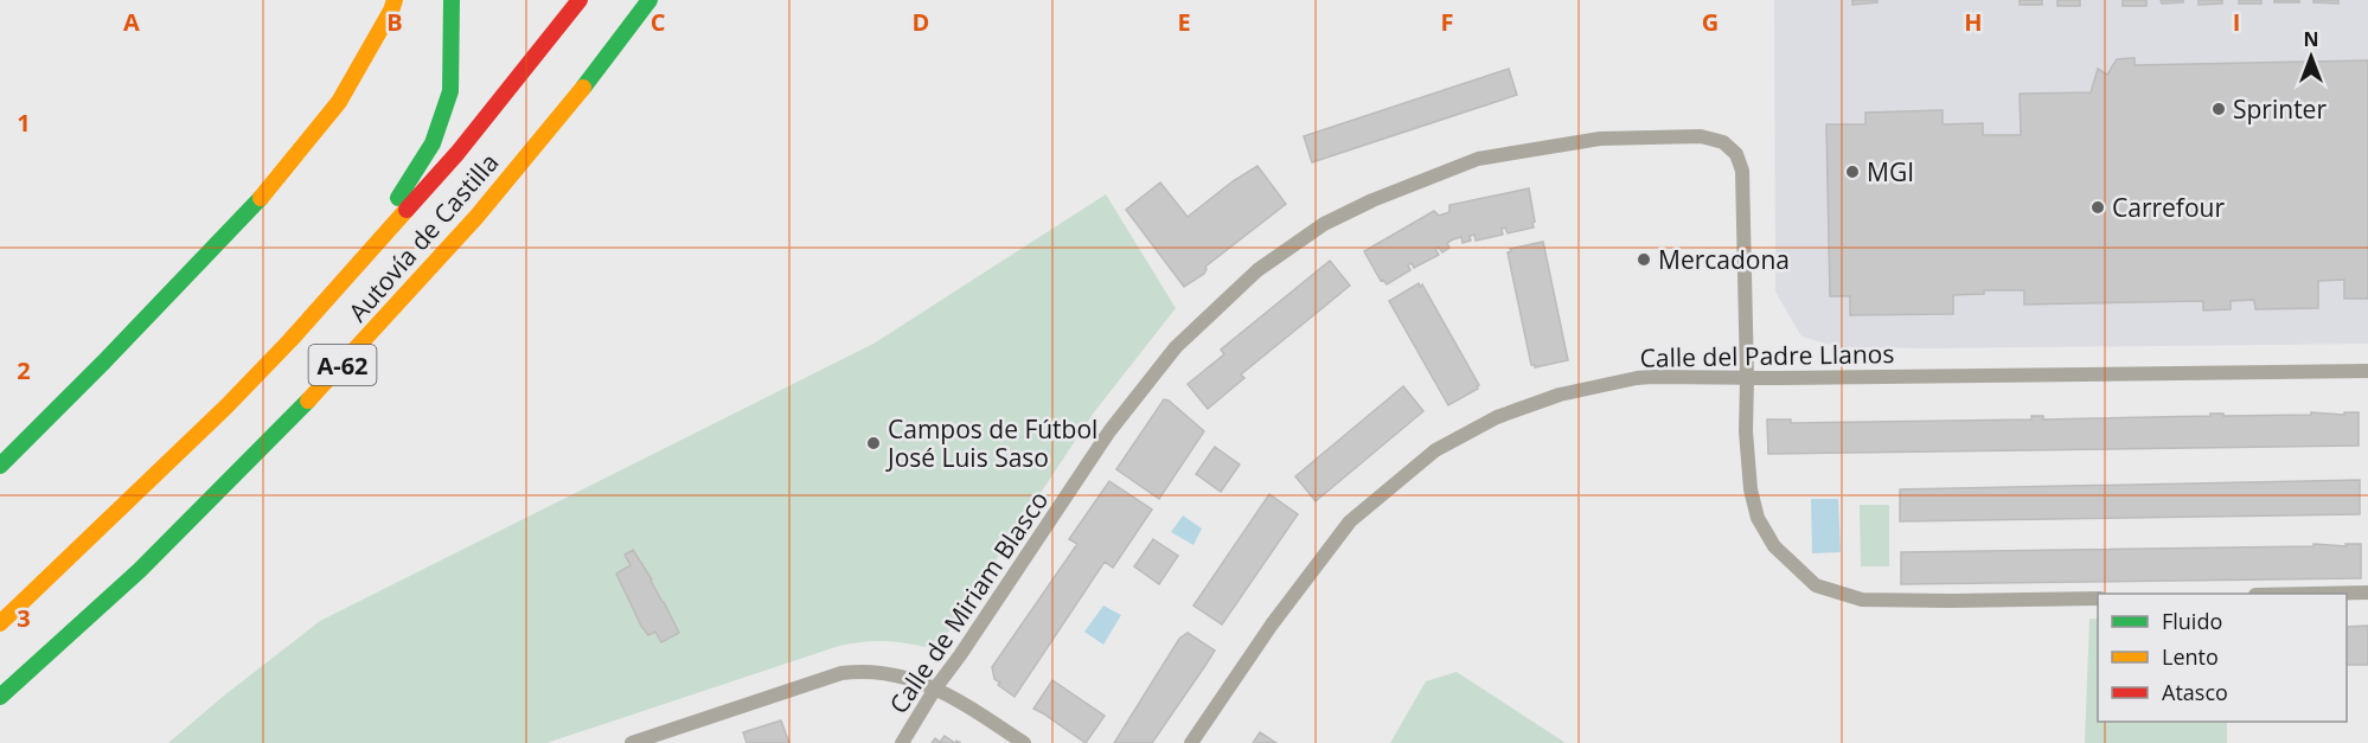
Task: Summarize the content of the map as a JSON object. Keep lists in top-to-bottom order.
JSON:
{
  "streets": {
    "main road": ["Autovía de Castilla", "A-62"],
    "street": ["Calle del Padre Llanos", "Calle de Miriam Blasco"]
  },
  "crossings": [
    ["Calle del Padre Llanos", "Calle de Miriam Blasco"]
  ],
  "places": [
    "Sprinter",
    "MGI",
    "Carrefour",
    "Mercadona",
    "Campos de Fútbol José Luis Saso"
  ],
  "legend": ["Fluido", "Lento", "Atasco"],
  "north": "top",
  "grid": {
    "columns": [
      "A",
      "B",
      "C",
      "D",
      "E",
      "F",
      "G",
      "H",
      "I"
    ],
    "rows": ["1", "2", "3"]
  }
}
